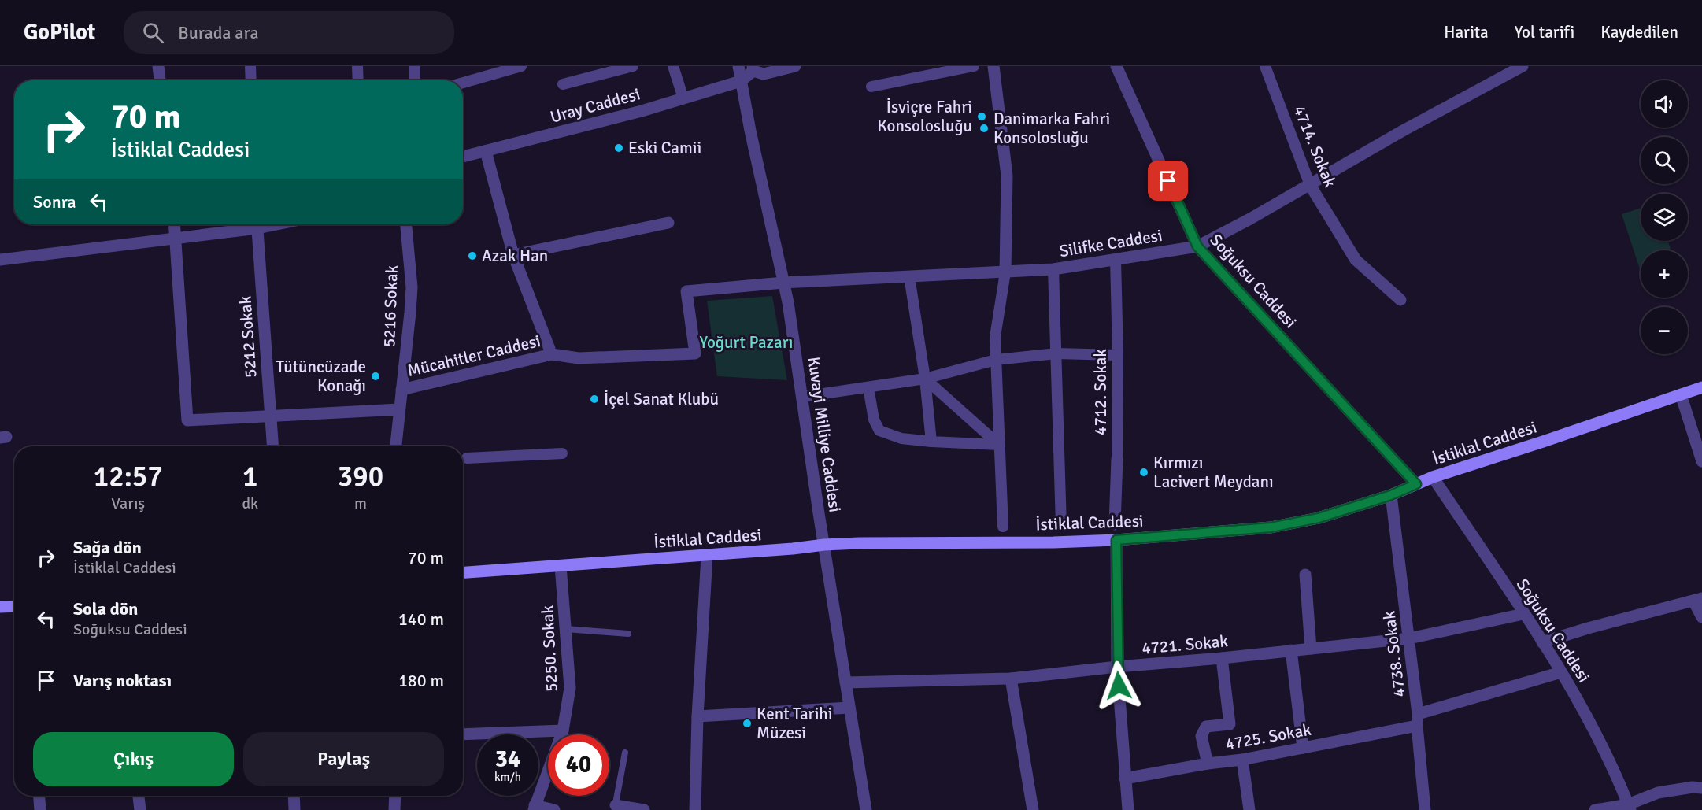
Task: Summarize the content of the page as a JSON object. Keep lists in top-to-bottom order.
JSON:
{
  "streets": {
    "main road": ["İstiklal Caddesi"],
    "street": [
      "Uray Caddesi",
      "4714. Sokak",
      "Silifke Caddesi",
      "Soğuksu Caddesi",
      "5216 Sokak",
      "5212 Sokak",
      "Mücahitler Caddesi",
      "4712. Sokak",
      "Kuvayi Milliye Caddesi",
      "4721. Sokak",
      "5250. Sokak",
      "4738. Sokak",
      "4725. Sokak"
    ]
  },
  "crossings": [
    ["Uray Caddesi", "Kuvayi Milliye Caddesi"],
    ["4714. Sokak", "Silifke Caddesi"],
    ["Silifke Caddesi", "Soğuksu Caddesi"],
    ["Silifke Caddesi", "Mücahitler Caddesi"],
    ["Silifke Caddesi", "4712. Sokak"],
    ["Silifke Caddesi", "Kuvayi Milliye Caddesi"],
    ["Soğuksu Caddesi", "İstiklal Caddesi"],
    ["Soğuksu Caddesi", "4721. Sokak"],
    ["Soğuksu Caddesi", "4725. Sokak"],
    ["5216 Sokak", "Mücahitler Caddesi"],
    ["Kuvayi Milliye Caddesi", "İstiklal Caddesi"],
    ["Kuvayi Milliye Caddesi", "4721. Sokak"],
    ["İstiklal Caddesi", "5250. Sokak"],
    ["İstiklal Caddesi", "4738. Sokak"],
    ["4721. Sokak", "4738. Sokak"],
    ["4738. Sokak", "4725. Sokak"]
  ],
  "parks": ["Yoğurt Pazarı"],
  "places": [
    "İsviçre Fahri Konsolosluğu",
    "Danimarka Fahri Konsolosluğu",
    "Eski Camii",
    "Azak Han",
    "Tütüncüzade Konağı",
    "İçel Sanat Klubü",
    "Kırmızı Lacivert Meydanı",
    "Kent Tarihi Müzesi"
  ],
  "page": {
    "header": "GoPilot",
    "search": "Burada ara",
    "nav": ["Harita", "Yol tarifi", "Kaydedilen"],
    "map_buttons": ["+", "−"],
    "turn": ["70 m", "İstiklal Caddesi"],
    "then": "Sonra",
    "eta": [
      "12:57",
      "Varış",
      "1",
      "dk",
      "390",
      "m"
    ],
    "list": [
      {
        "name": "Sağa dön",
        "note": "İstiklal Caddesi",
        "value": "70 m"
      },
      {
        "name": "Sola dön",
        "note": "Soğuksu Caddesi",
        "value": "140 m"
      },
      {
        "name": "Varış noktası",
        "value": "180 m"
      }
    ],
    "buttons": ["Çıkış", "Paylaş"],
    "speed": "34 km/h",
    "limit": "40"
  }
}
